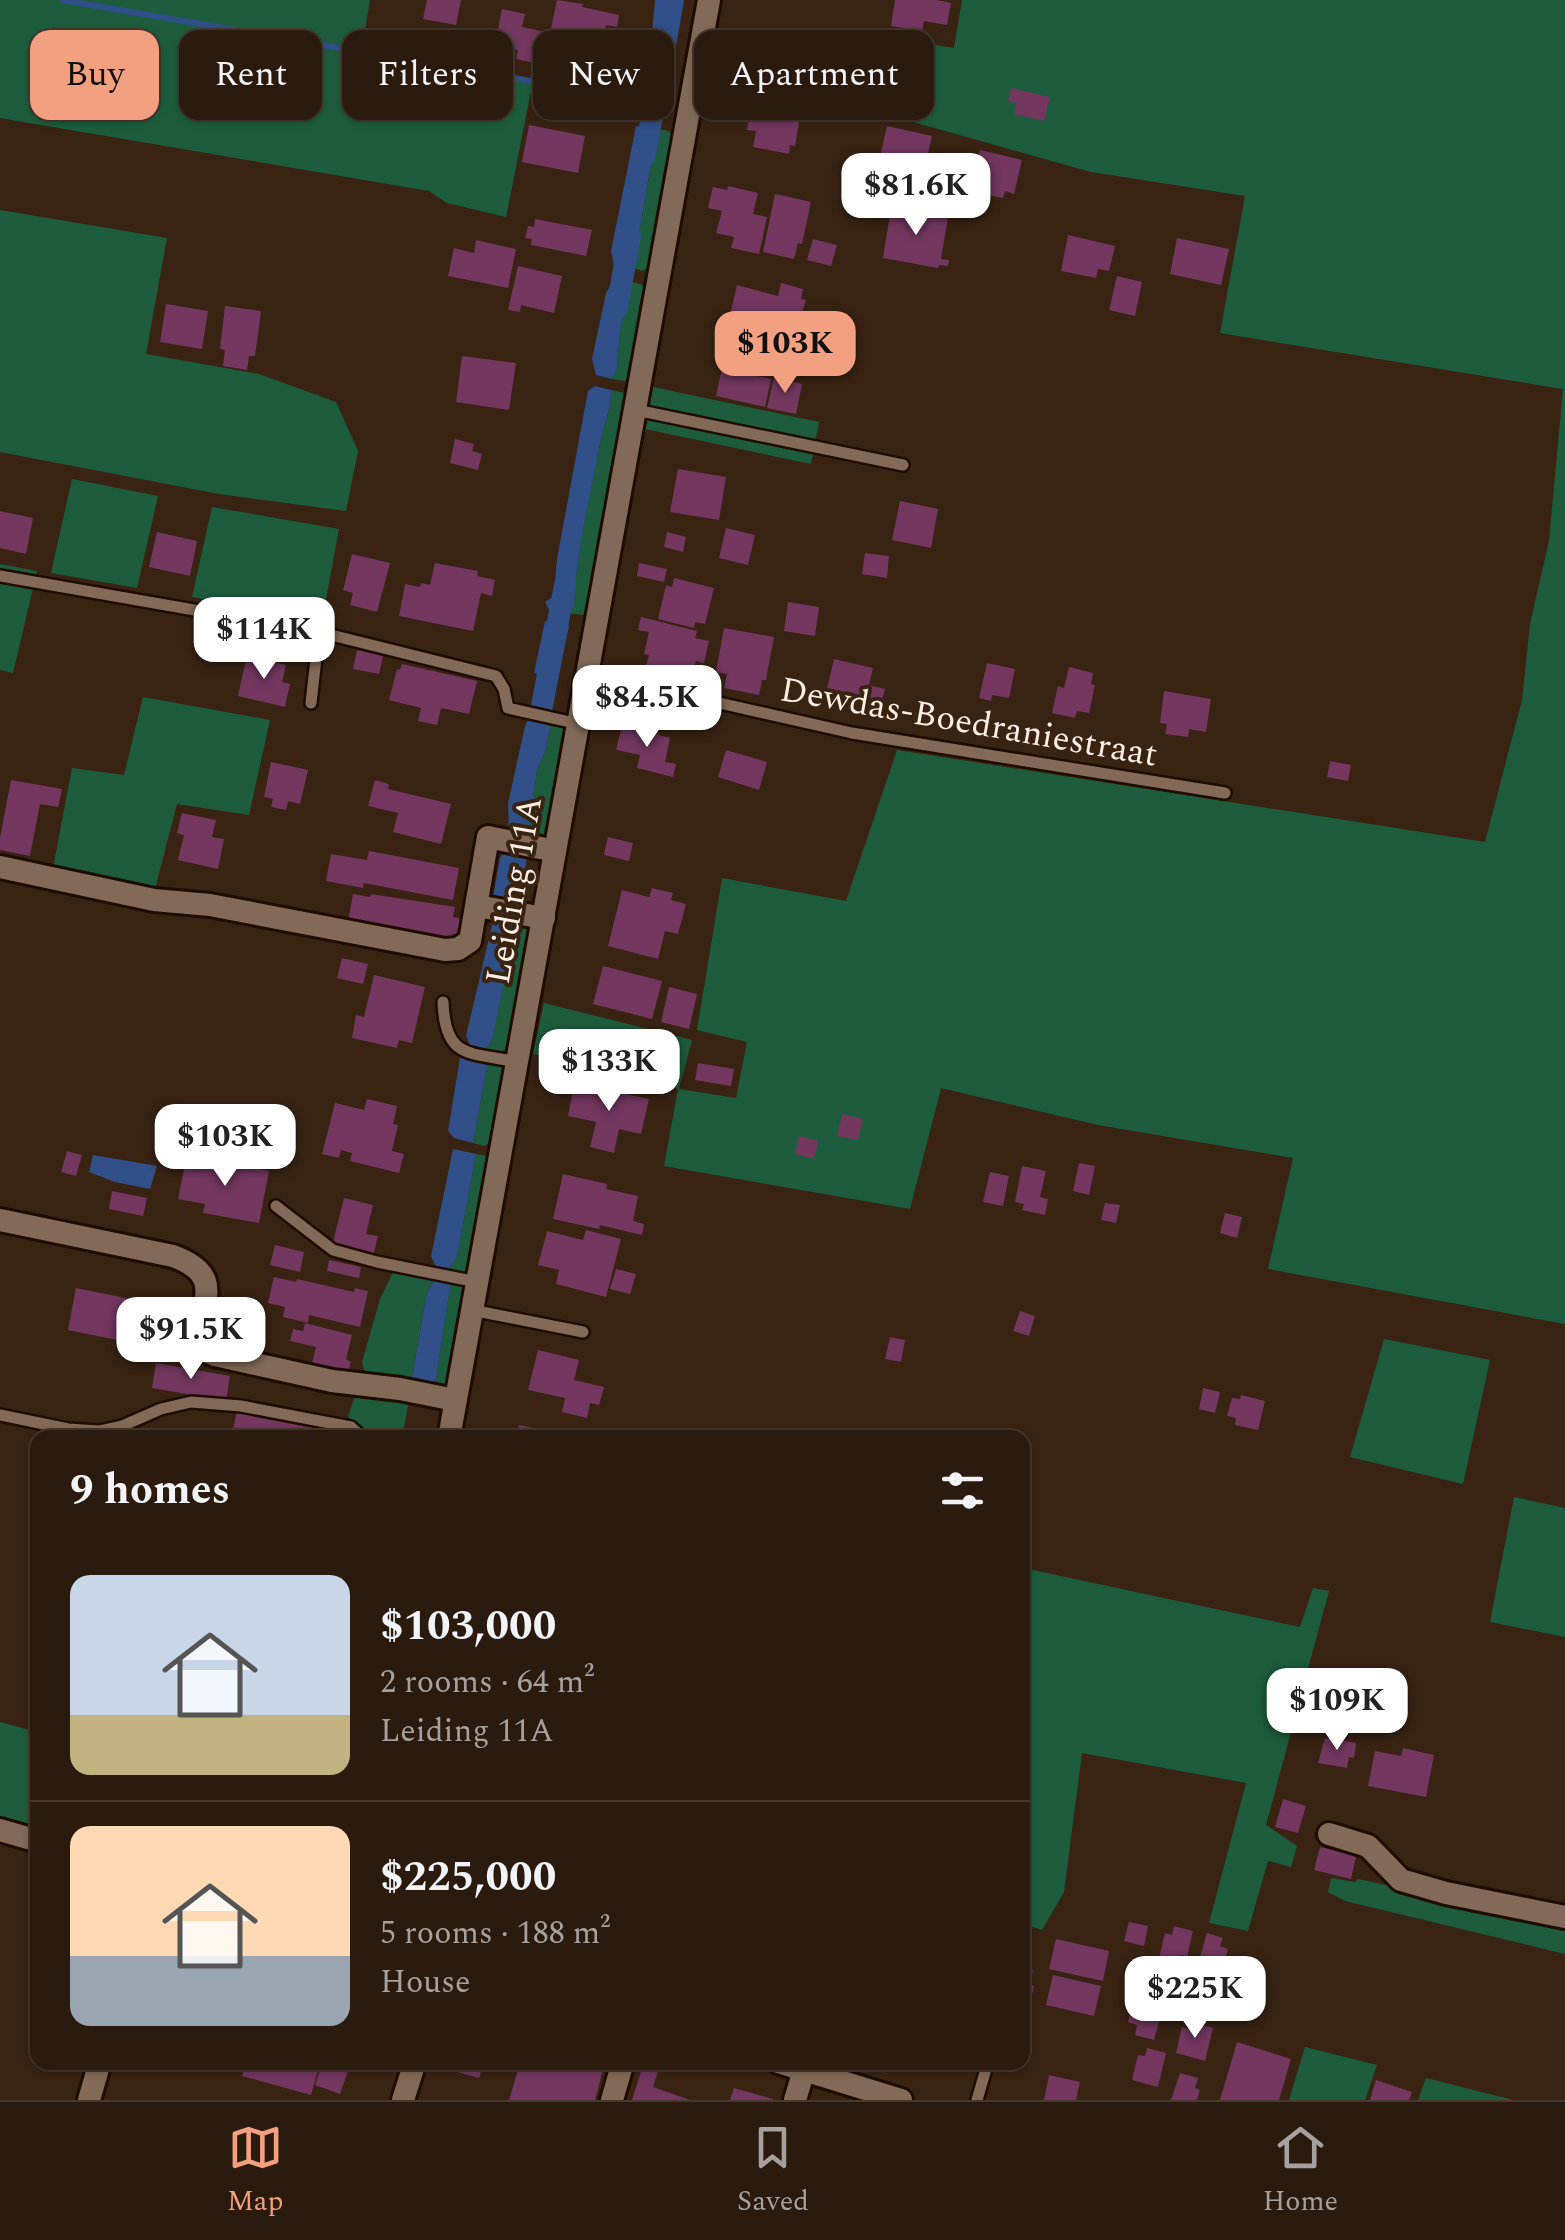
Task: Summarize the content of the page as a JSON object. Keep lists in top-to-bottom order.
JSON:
{
  "streets": {
    "street": ["Leiding 11A"],
    "lane": ["Dewdas-Boedraniestraat"]
  },
  "crossings": [
    ["Dewdas-Boedraniestraat", "Leiding 11A"]
  ],
  "page": {
    "chip": [
      "Buy",
      "Rent",
      "Filters",
      "New",
      "Apartment"
    ],
    "price": [
      "$81.6K",
      "$103K",
      "$114K",
      "$84.5K",
      "$133K",
      "$103K",
      "$91.5K",
      "$109K",
      "$225K"
    ],
    "heading": "9 homes",
    "list": [
      {
        "name": "$103,000",
        "note": "2 rooms · 64 m² · Leiding 11A"
      },
      {
        "name": "$225,000",
        "note": "5 rooms · 188 m² · House"
      }
    ],
    "tabs": ["Map", "Saved", "Home"]
  }
}
